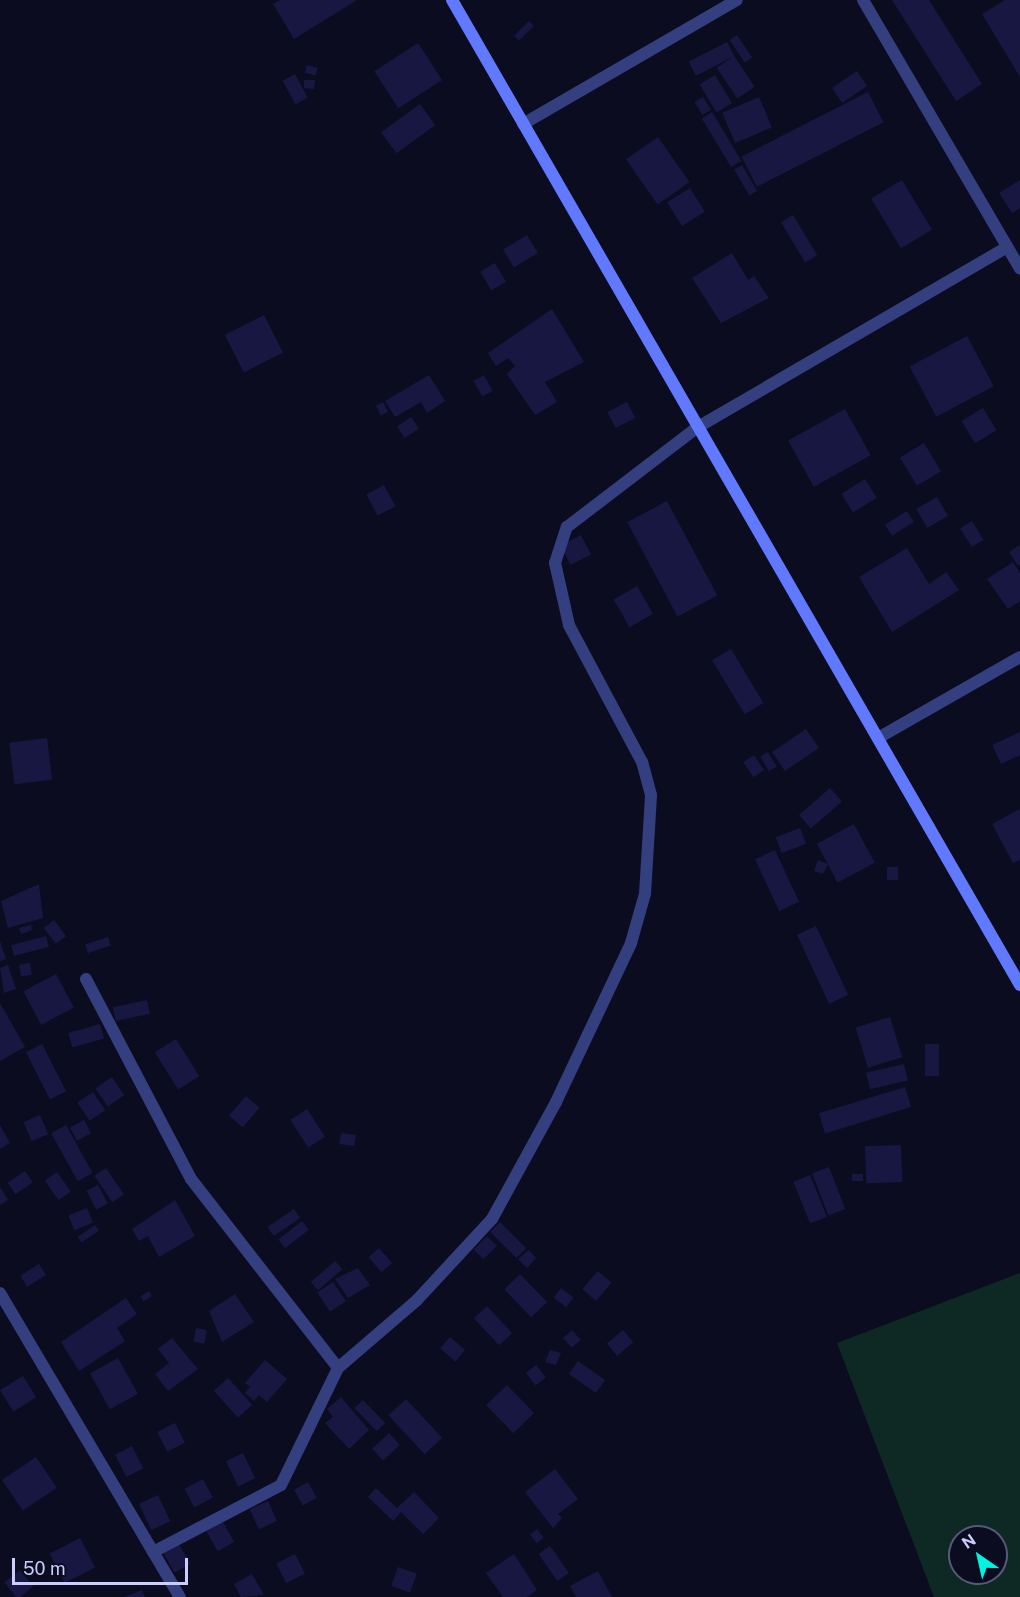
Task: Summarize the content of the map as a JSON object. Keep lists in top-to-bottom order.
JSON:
{
  "scale_bar": "50 m",
  "north": "top left"
}
